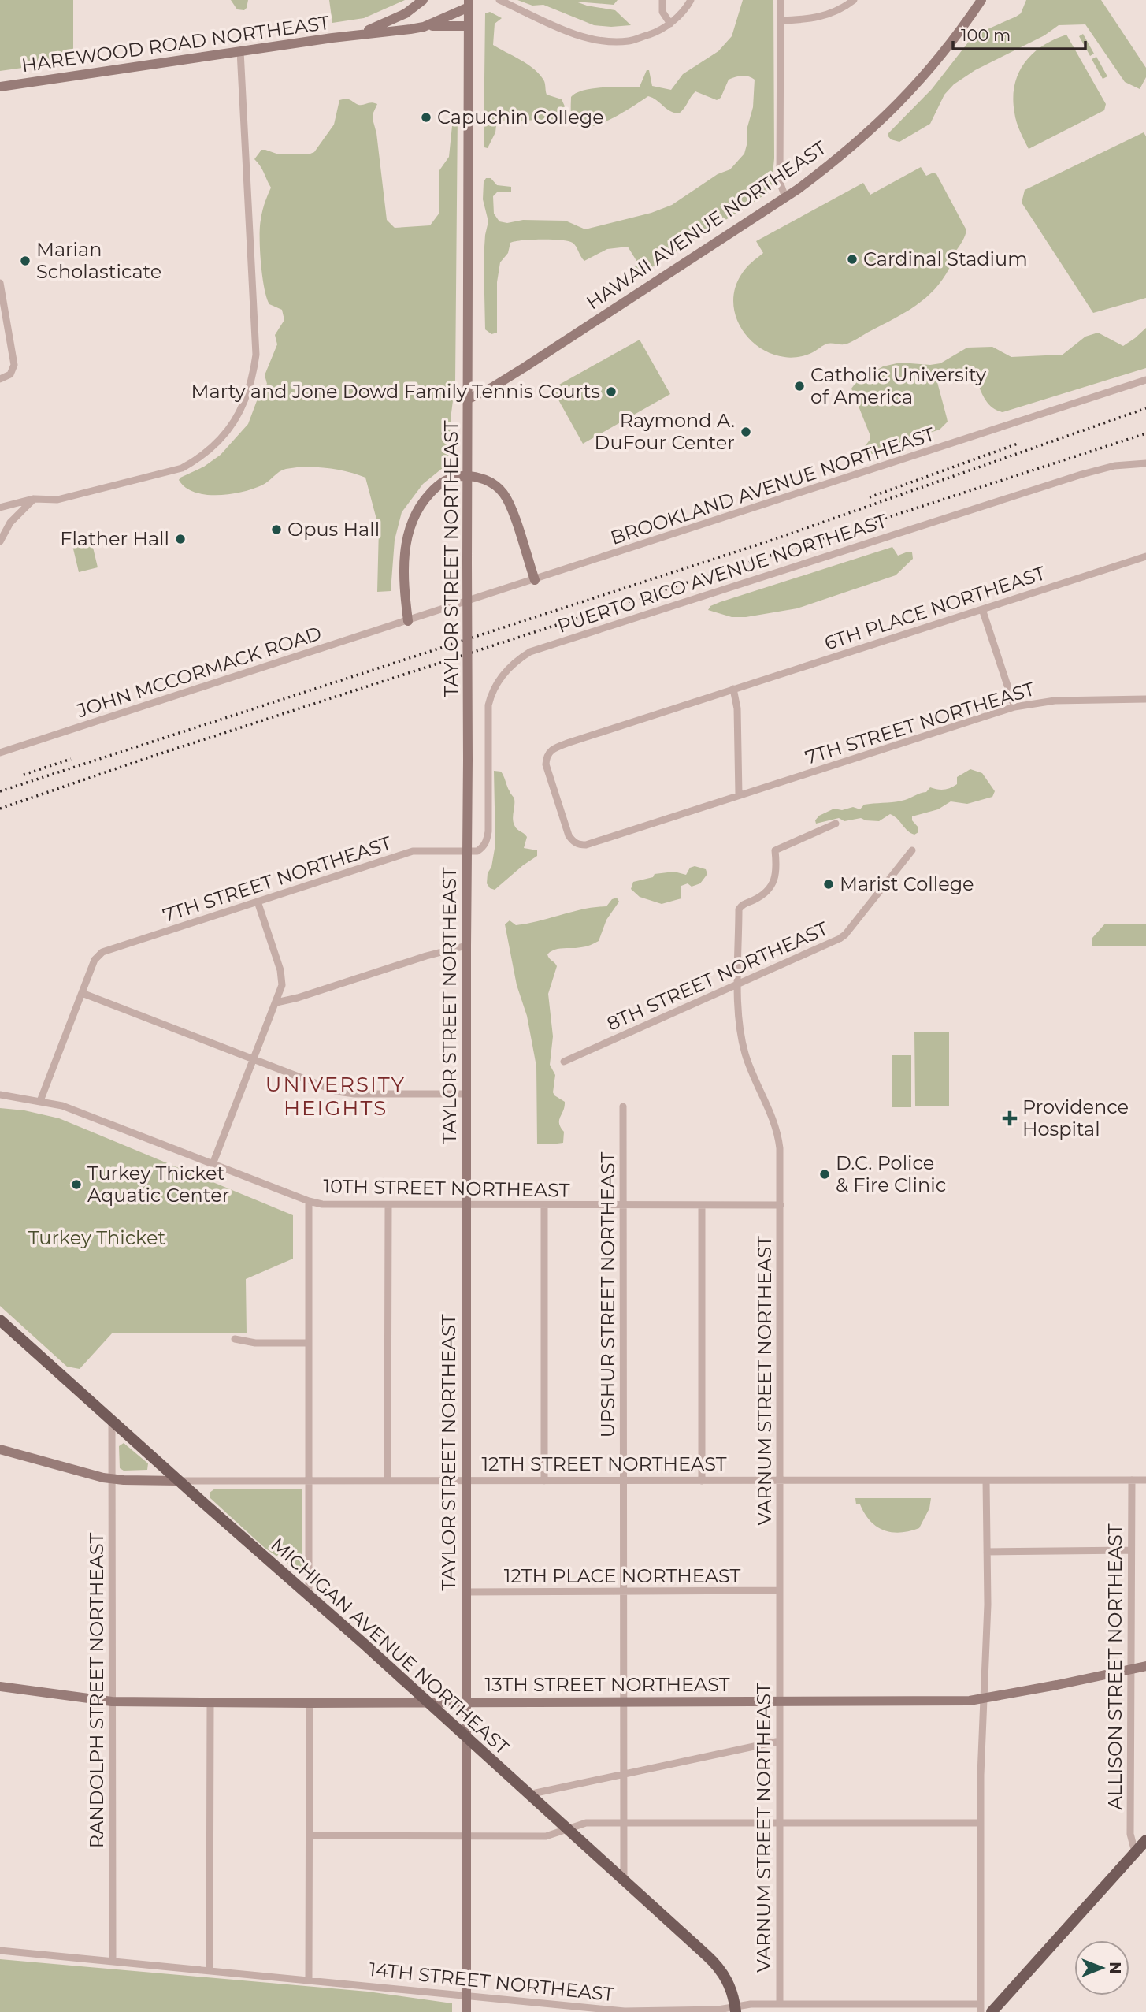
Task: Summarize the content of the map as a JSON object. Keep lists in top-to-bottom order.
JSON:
{
  "streets": {
    "main road": [
      "HAREWOOD ROAD NORTHEAST",
      "HAWAII AVENUE NORTHEAST",
      "TAYLOR STREET NORTHEAST",
      "12TH STREET NORTHEAST",
      "MICHIGAN AVENUE NORTHEAST",
      "13TH STREET NORTHEAST"
    ],
    "street": [
      "BROOKLAND AVENUE NORTHEAST",
      "PUERTO RICO AVENUE NORTHEAST",
      "6TH PLACE NORTHEAST",
      "JOHN MCCORMACK ROAD",
      "7TH STREET NORTHEAST",
      "8TH STREET NORTHEAST",
      "10TH STREET NORTHEAST",
      "UPSHUR STREET NORTHEAST",
      "VARNUM STREET NORTHEAST",
      "12TH PLACE NORTHEAST",
      "ALLISON STREET NORTHEAST",
      "RANDOLPH STREET NORTHEAST",
      "14TH STREET NORTHEAST"
    ]
  },
  "crossings": [
    ["HAREWOOD ROAD NORTHEAST", "TAYLOR STREET NORTHEAST"],
    ["HAWAII AVENUE NORTHEAST", "TAYLOR STREET NORTHEAST"],
    ["BROOKLAND AVENUE NORTHEAST", "JOHN MCCORMACK ROAD"],
    ["TAYLOR STREET NORTHEAST", "PUERTO RICO AVENUE NORTHEAST"],
    ["TAYLOR STREET NORTHEAST", "7TH STREET NORTHEAST"],
    ["TAYLOR STREET NORTHEAST", "10TH STREET NORTHEAST"],
    ["TAYLOR STREET NORTHEAST", "12TH STREET NORTHEAST"],
    ["TAYLOR STREET NORTHEAST", "12TH PLACE NORTHEAST"],
    ["TAYLOR STREET NORTHEAST", "MICHIGAN AVENUE NORTHEAST"],
    ["TAYLOR STREET NORTHEAST", "13TH STREET NORTHEAST"],
    ["TAYLOR STREET NORTHEAST", "14TH STREET NORTHEAST"],
    ["PUERTO RICO AVENUE NORTHEAST", "7TH STREET NORTHEAST"],
    ["6TH PLACE NORTHEAST", "7TH STREET NORTHEAST"],
    ["8TH STREET NORTHEAST", "VARNUM STREET NORTHEAST"],
    ["10TH STREET NORTHEAST", "UPSHUR STREET NORTHEAST"],
    ["10TH STREET NORTHEAST", "VARNUM STREET NORTHEAST"],
    ["UPSHUR STREET NORTHEAST", "12TH STREET NORTHEAST"],
    ["UPSHUR STREET NORTHEAST", "12TH PLACE NORTHEAST"],
    ["UPSHUR STREET NORTHEAST", "MICHIGAN AVENUE NORTHEAST"],
    ["UPSHUR STREET NORTHEAST", "13TH STREET NORTHEAST"],
    ["VARNUM STREET NORTHEAST", "12TH STREET NORTHEAST"],
    ["VARNUM STREET NORTHEAST", "12TH PLACE NORTHEAST"],
    ["VARNUM STREET NORTHEAST", "13TH STREET NORTHEAST"],
    ["VARNUM STREET NORTHEAST", "14TH STREET NORTHEAST"],
    ["12TH STREET NORTHEAST", "MICHIGAN AVENUE NORTHEAST"],
    ["12TH STREET NORTHEAST", "ALLISON STREET NORTHEAST"],
    ["12TH STREET NORTHEAST", "RANDOLPH STREET NORTHEAST"],
    ["MICHIGAN AVENUE NORTHEAST", "13TH STREET NORTHEAST"],
    ["MICHIGAN AVENUE NORTHEAST", "RANDOLPH STREET NORTHEAST"],
    ["MICHIGAN AVENUE NORTHEAST", "14TH STREET NORTHEAST"],
    ["ALLISON STREET NORTHEAST", "13TH STREET NORTHEAST"],
    ["13TH STREET NORTHEAST", "RANDOLPH STREET NORTHEAST"],
    ["RANDOLPH STREET NORTHEAST", "14TH STREET NORTHEAST"]
  ],
  "districts": ["UNIVERSITY HEIGHTS"],
  "parks": ["Turkey Thicket"],
  "places": {
    "other": [
      "Capuchin College",
      "Cardinal Stadium",
      "Marian Scholasticate",
      "Catholic University of America",
      "Marty and Jone Dowd Family Tennis Courts",
      "Raymond A. DuFour Center",
      "Opus Hall",
      "Flather Hall",
      "Marist College",
      "D.C. Police & Fire Clinic",
      "Turkey Thicket Aquatic Center"
    ],
    "health": ["Providence Hospital"]
  },
  "scale_bar": "100 m",
  "north": "right"
}
